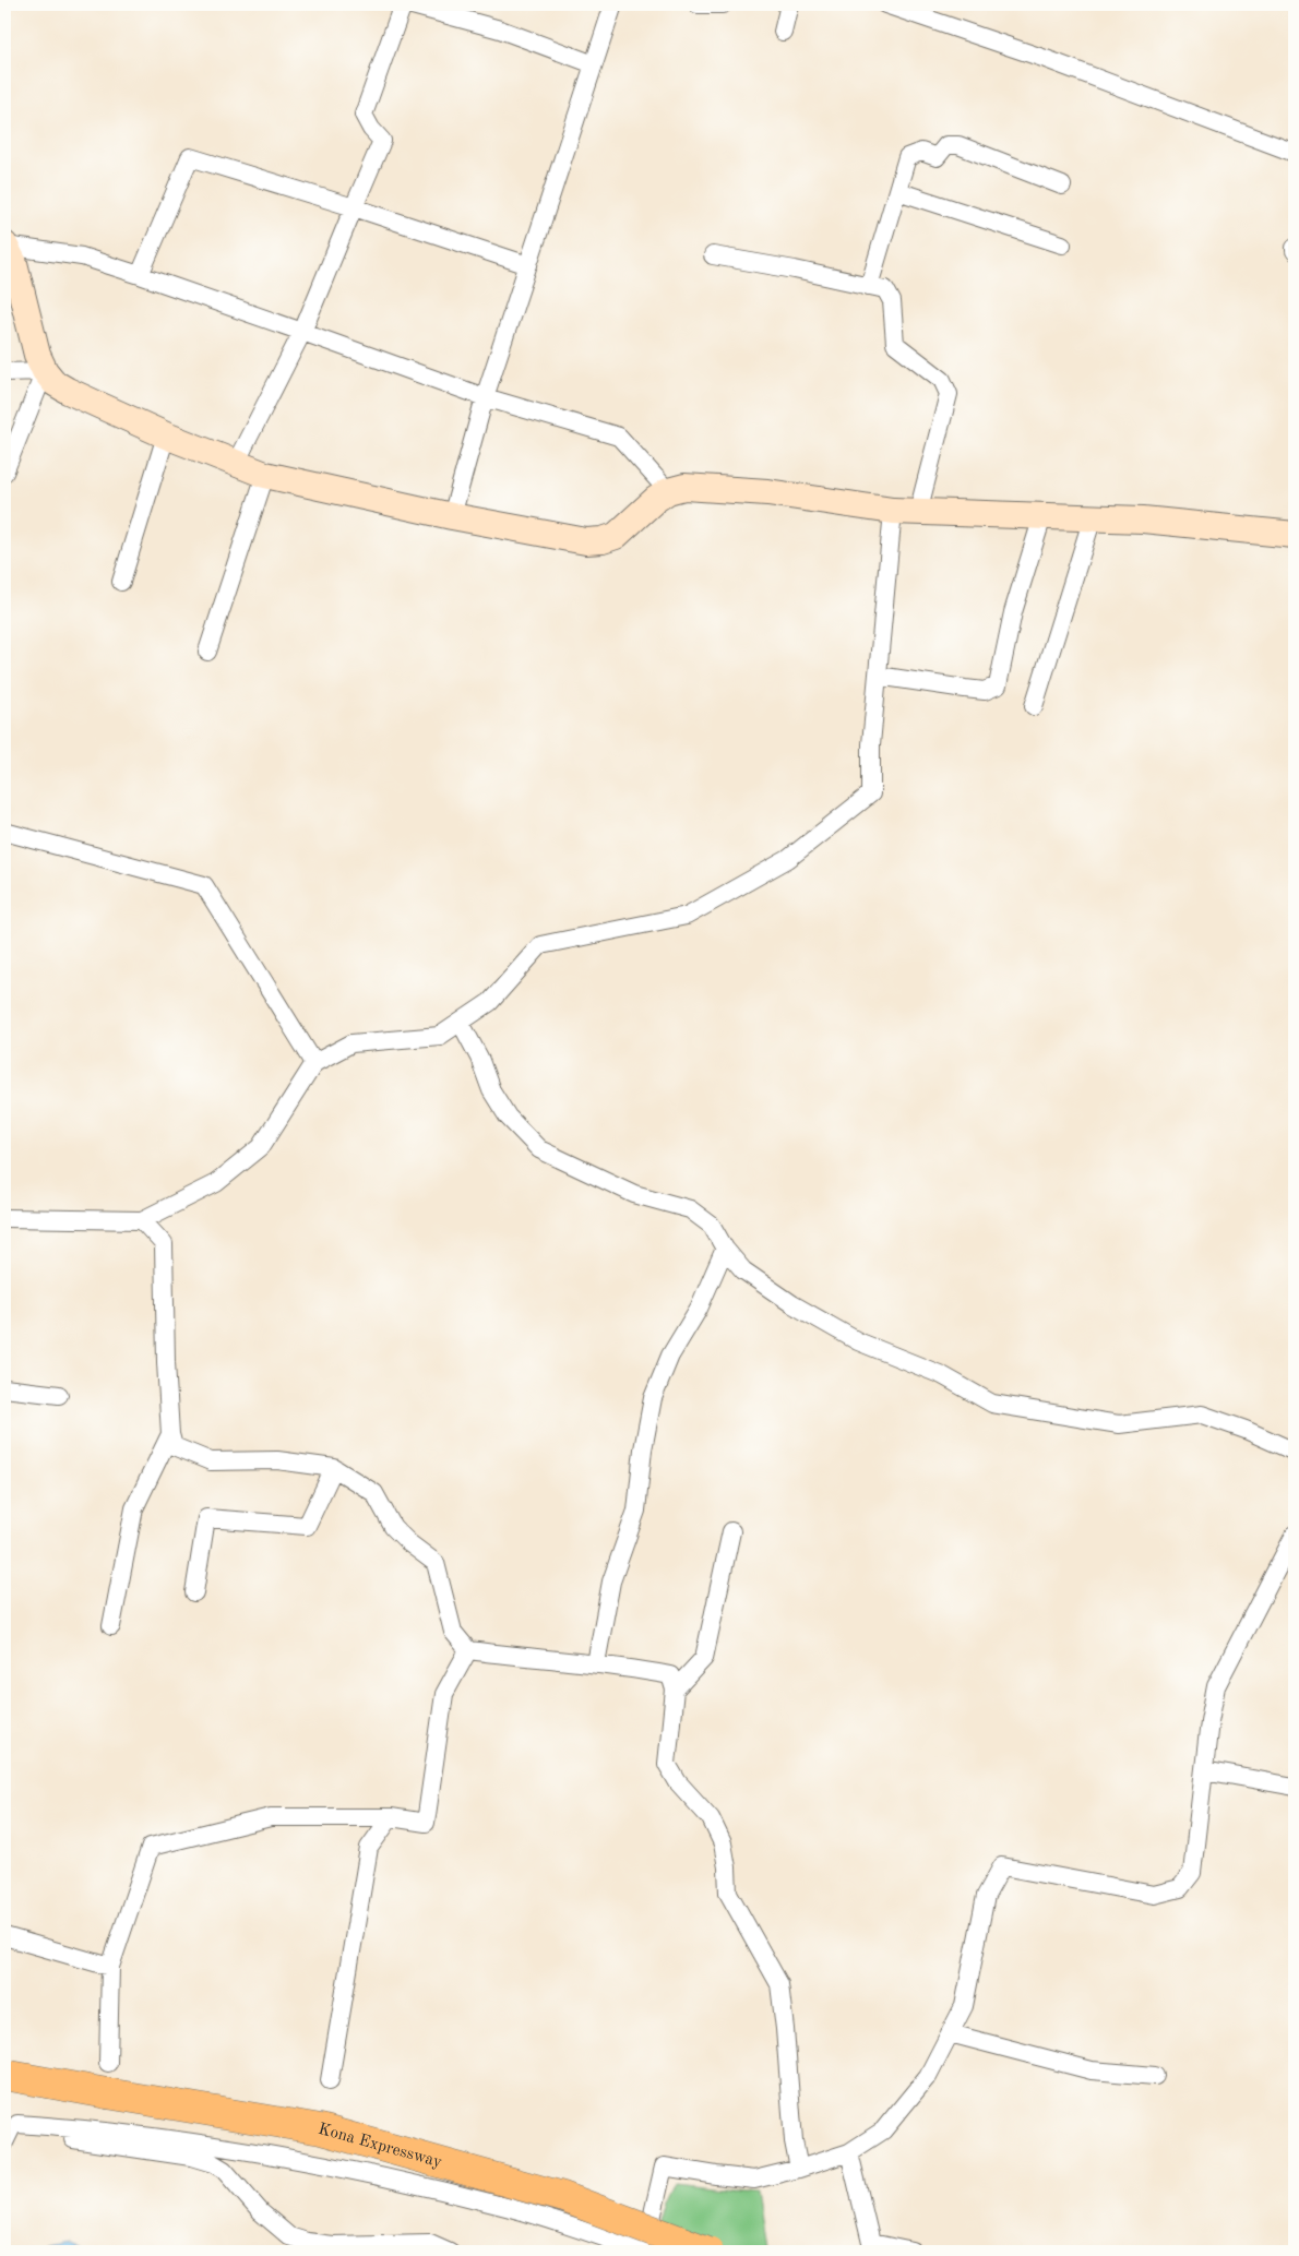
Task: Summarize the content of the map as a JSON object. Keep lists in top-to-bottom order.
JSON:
{
  "streets": {
    "highway": ["Kona Expressway"]
  }
}
